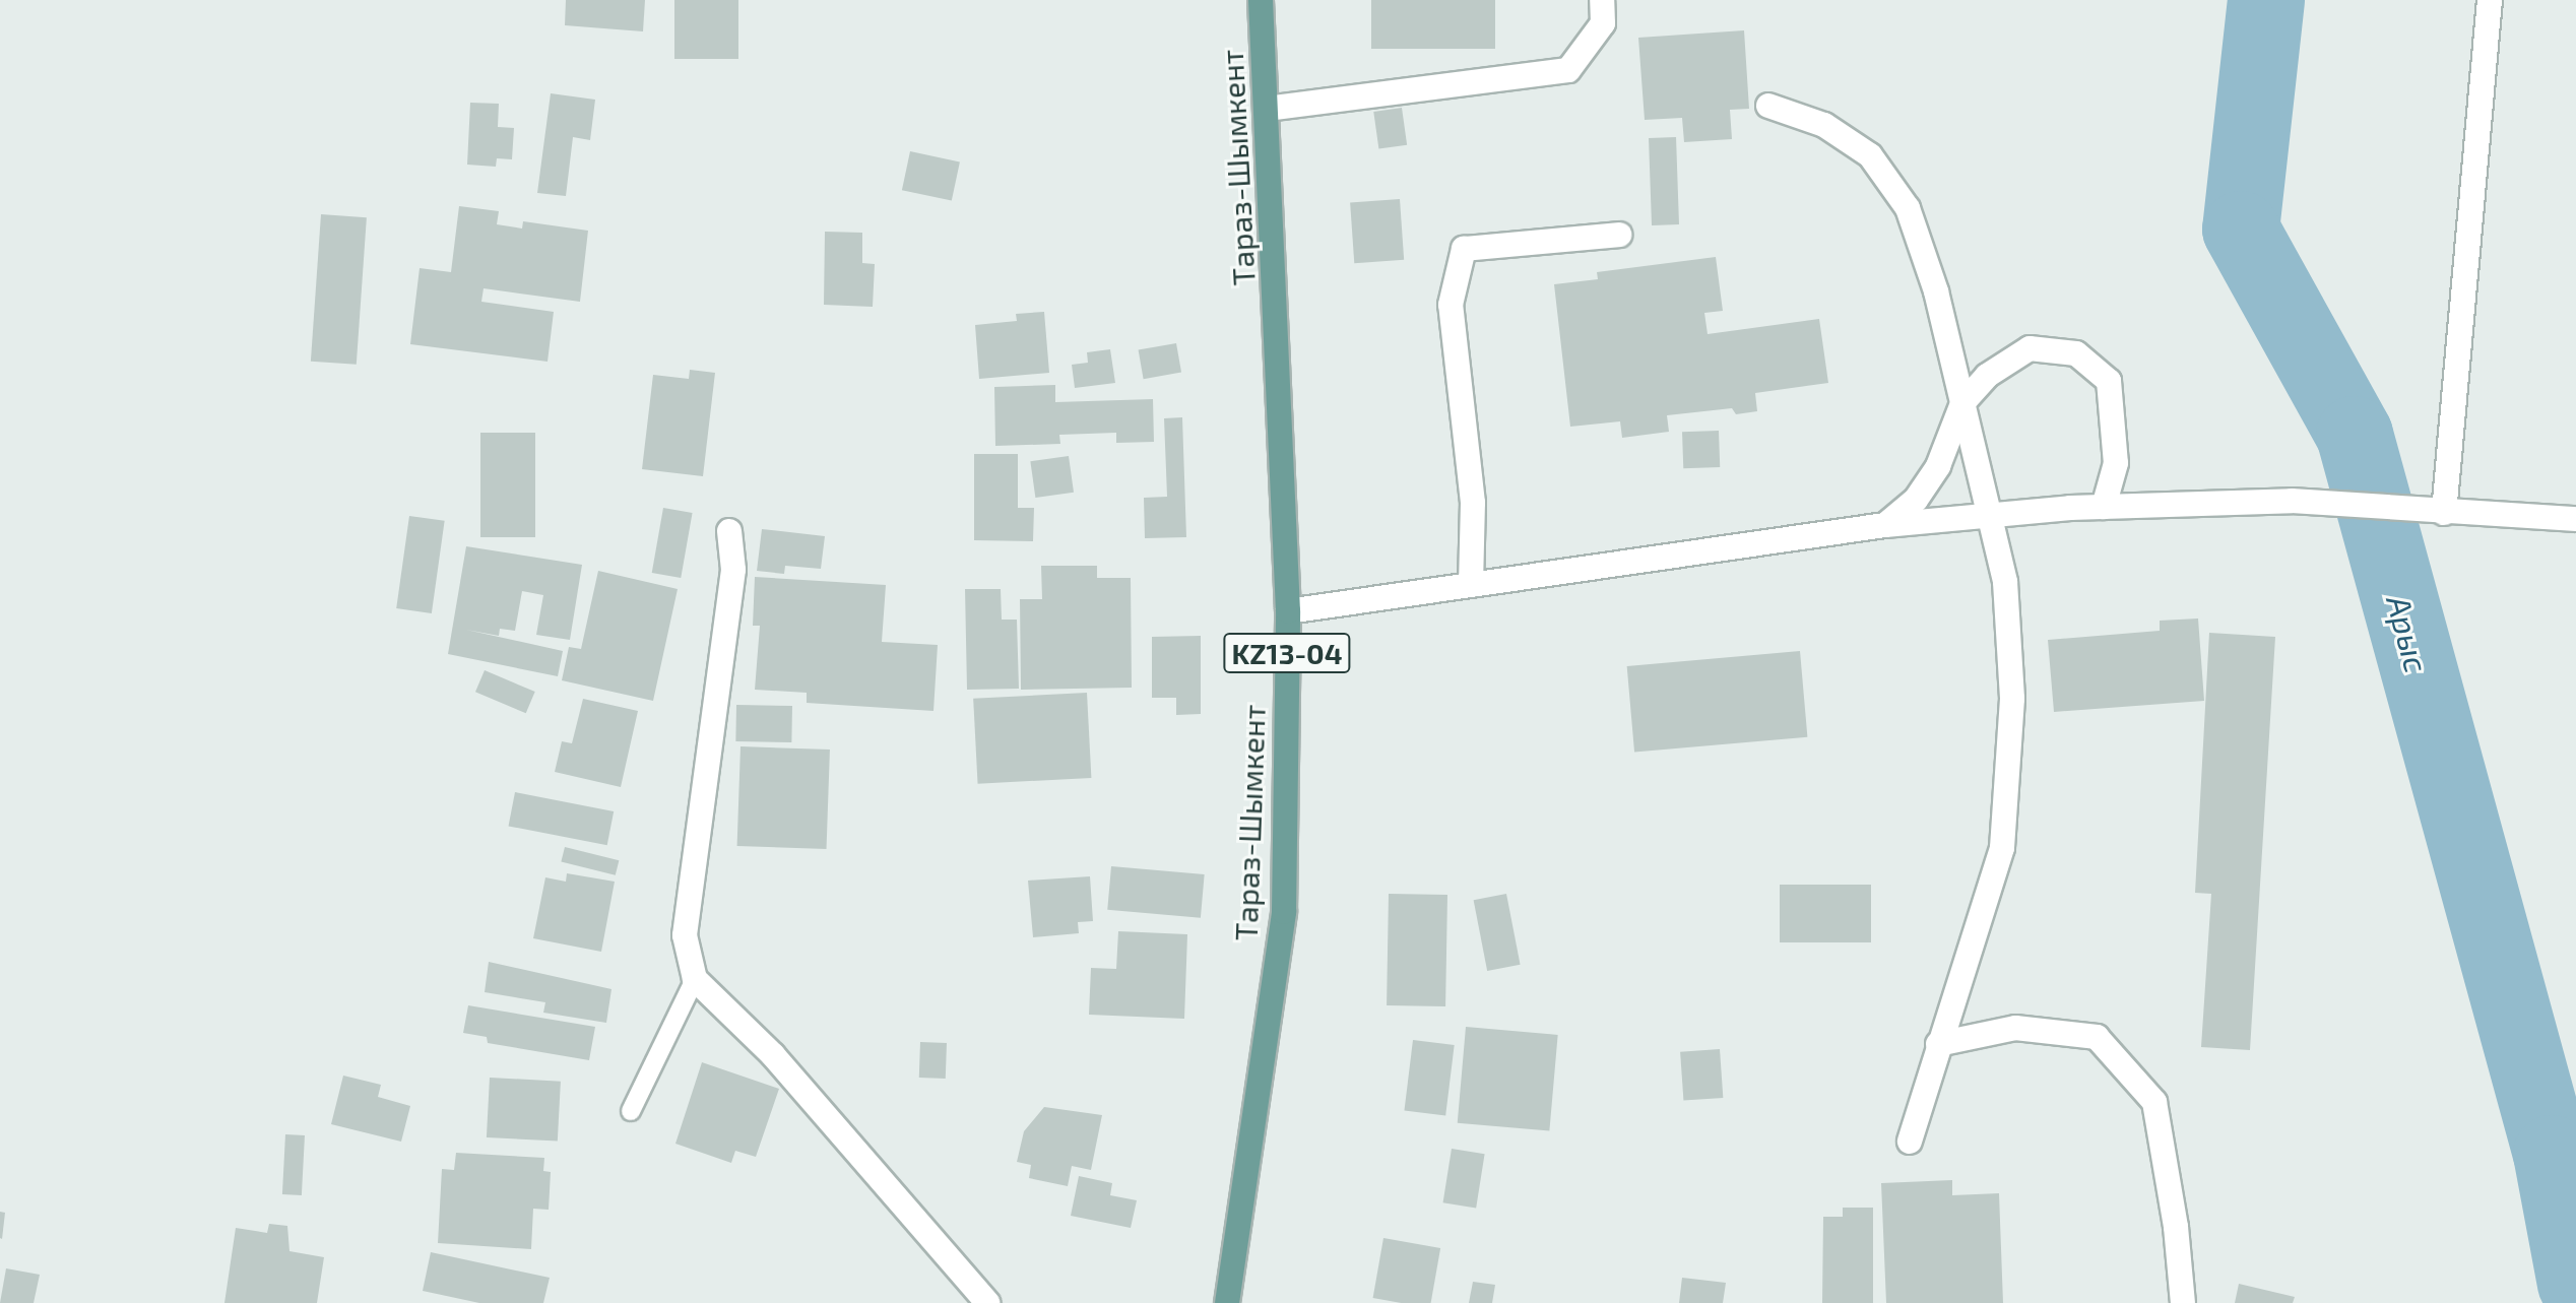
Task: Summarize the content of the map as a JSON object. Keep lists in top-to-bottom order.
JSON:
{
  "streets": {
    "main road": ["Тараз-Шымкент", "KZ13-04"]
  },
  "water": ["Арыс"]
}
